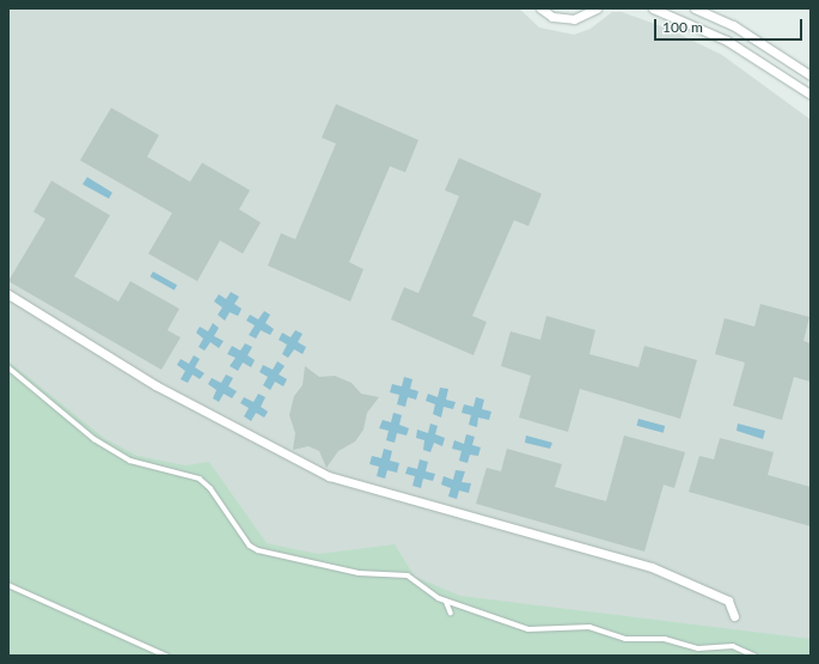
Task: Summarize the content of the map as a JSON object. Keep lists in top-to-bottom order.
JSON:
{
  "scale_bar": "100 m"
}
